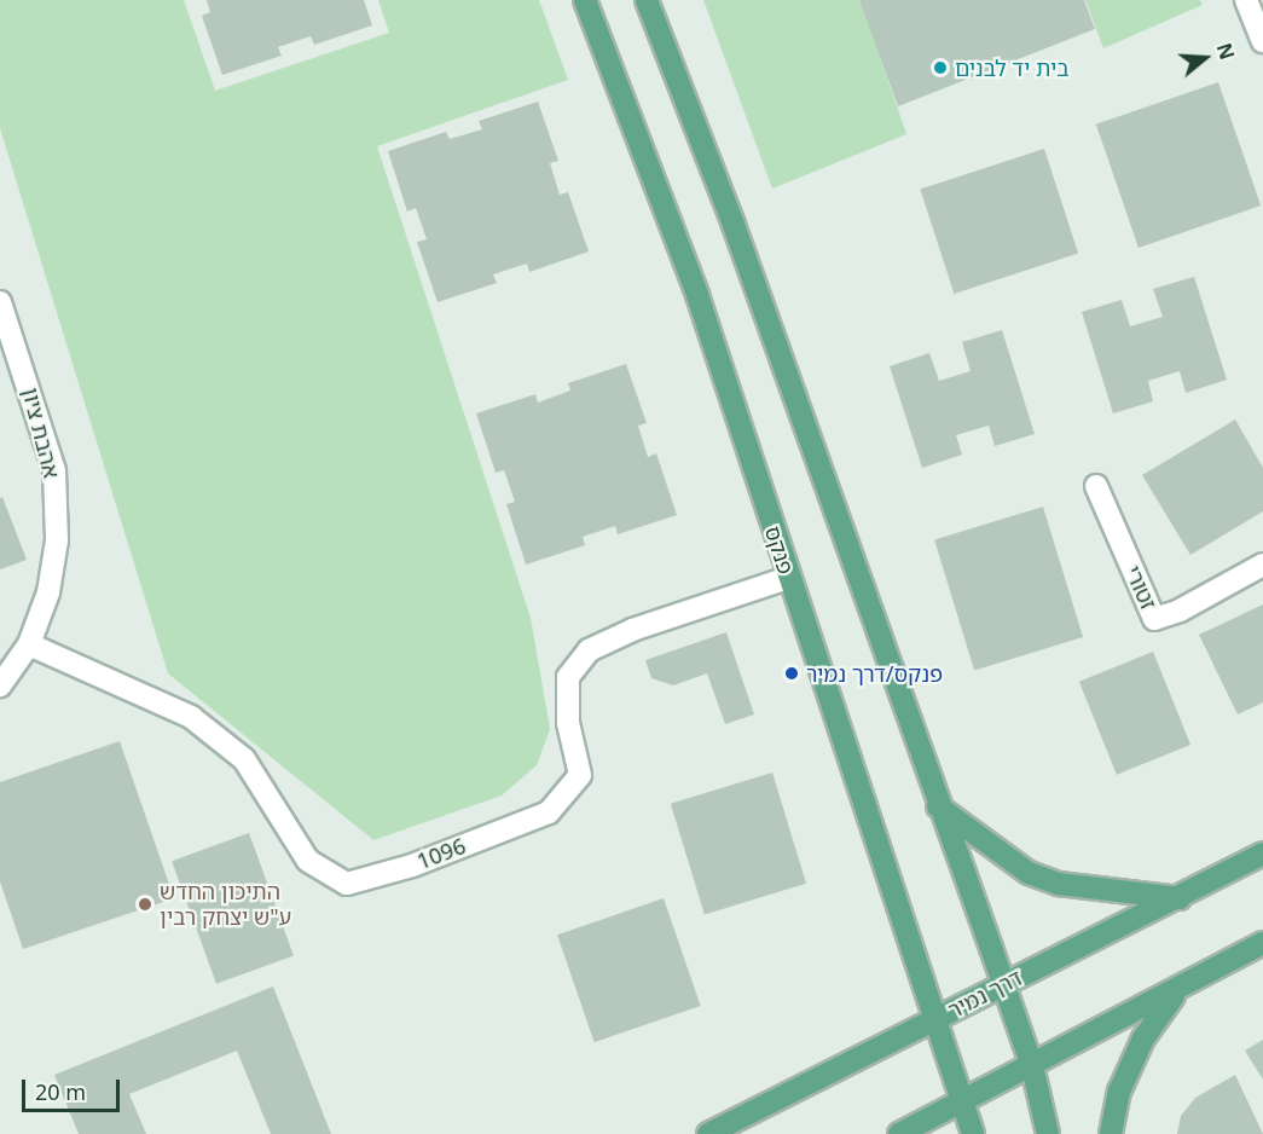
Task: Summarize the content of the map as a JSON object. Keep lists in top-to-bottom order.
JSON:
{
  "streets": {
    "main road": ["פנקס", "דרך נמיר"],
    "street": ["אהבת ציון", "זטורי", "1096"]
  },
  "crossings": [
    ["אהבת ציון", "1096"],
    ["פנקס", "1096"],
    ["פנקס", "דרך נמיר"]
  ],
  "places": ["בית יד לבנים", "פנקס/דרך נמיר", "התיכון החדש ע\"ש יצחק רבין"],
  "scale_bar": "20 m",
  "north": "right"
}
